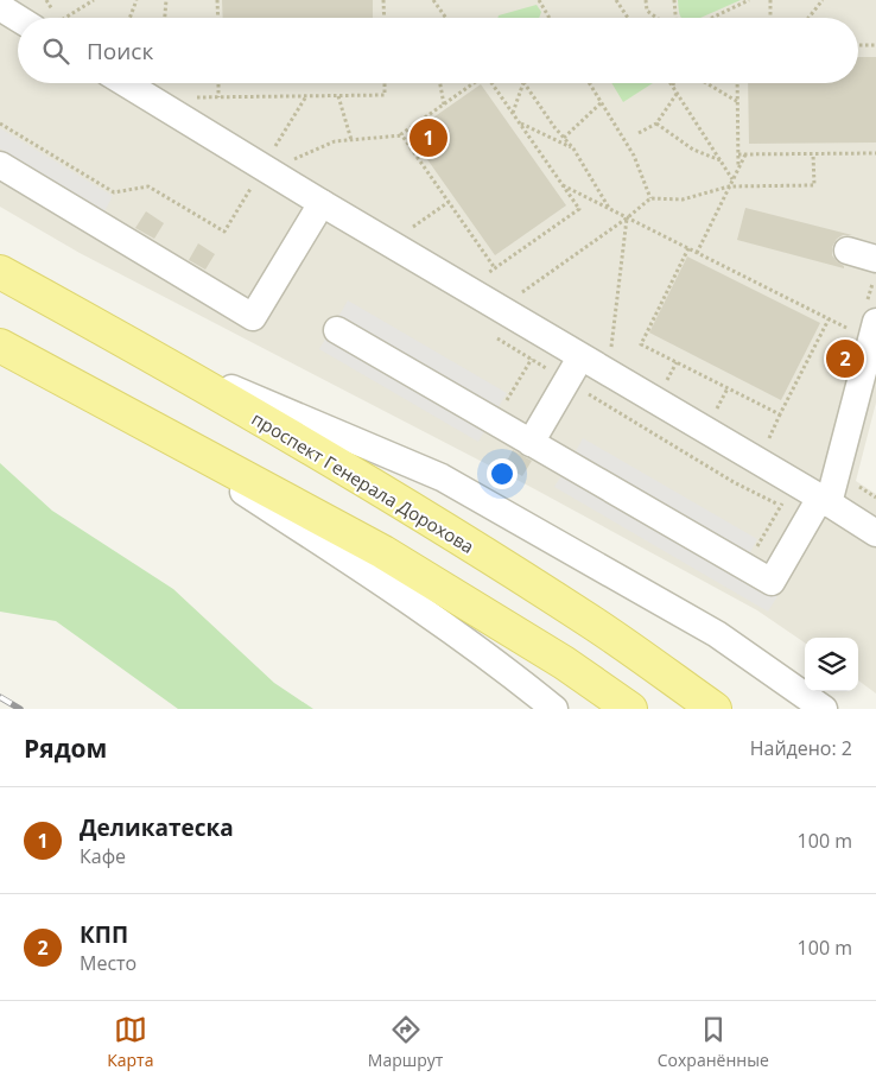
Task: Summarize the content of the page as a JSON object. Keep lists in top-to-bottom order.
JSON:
{
  "streets": {
    "main road": ["проспект Генерала Дорохова"]
  },
  "page": {
    "search": "Поиск",
    "pins": ["1", "2"],
    "heading": ["Рядом", "Найдено: 2"],
    "list": [
      {
        "mark": "1",
        "name": "Деликатеска",
        "note": "Кафе",
        "value": "100 m"
      },
      {
        "mark": "2",
        "name": "КПП",
        "note": "Место",
        "value": "100 m"
      }
    ],
    "nav": ["Карта", "Маршрут", "Сохранённые"]
  }
}
